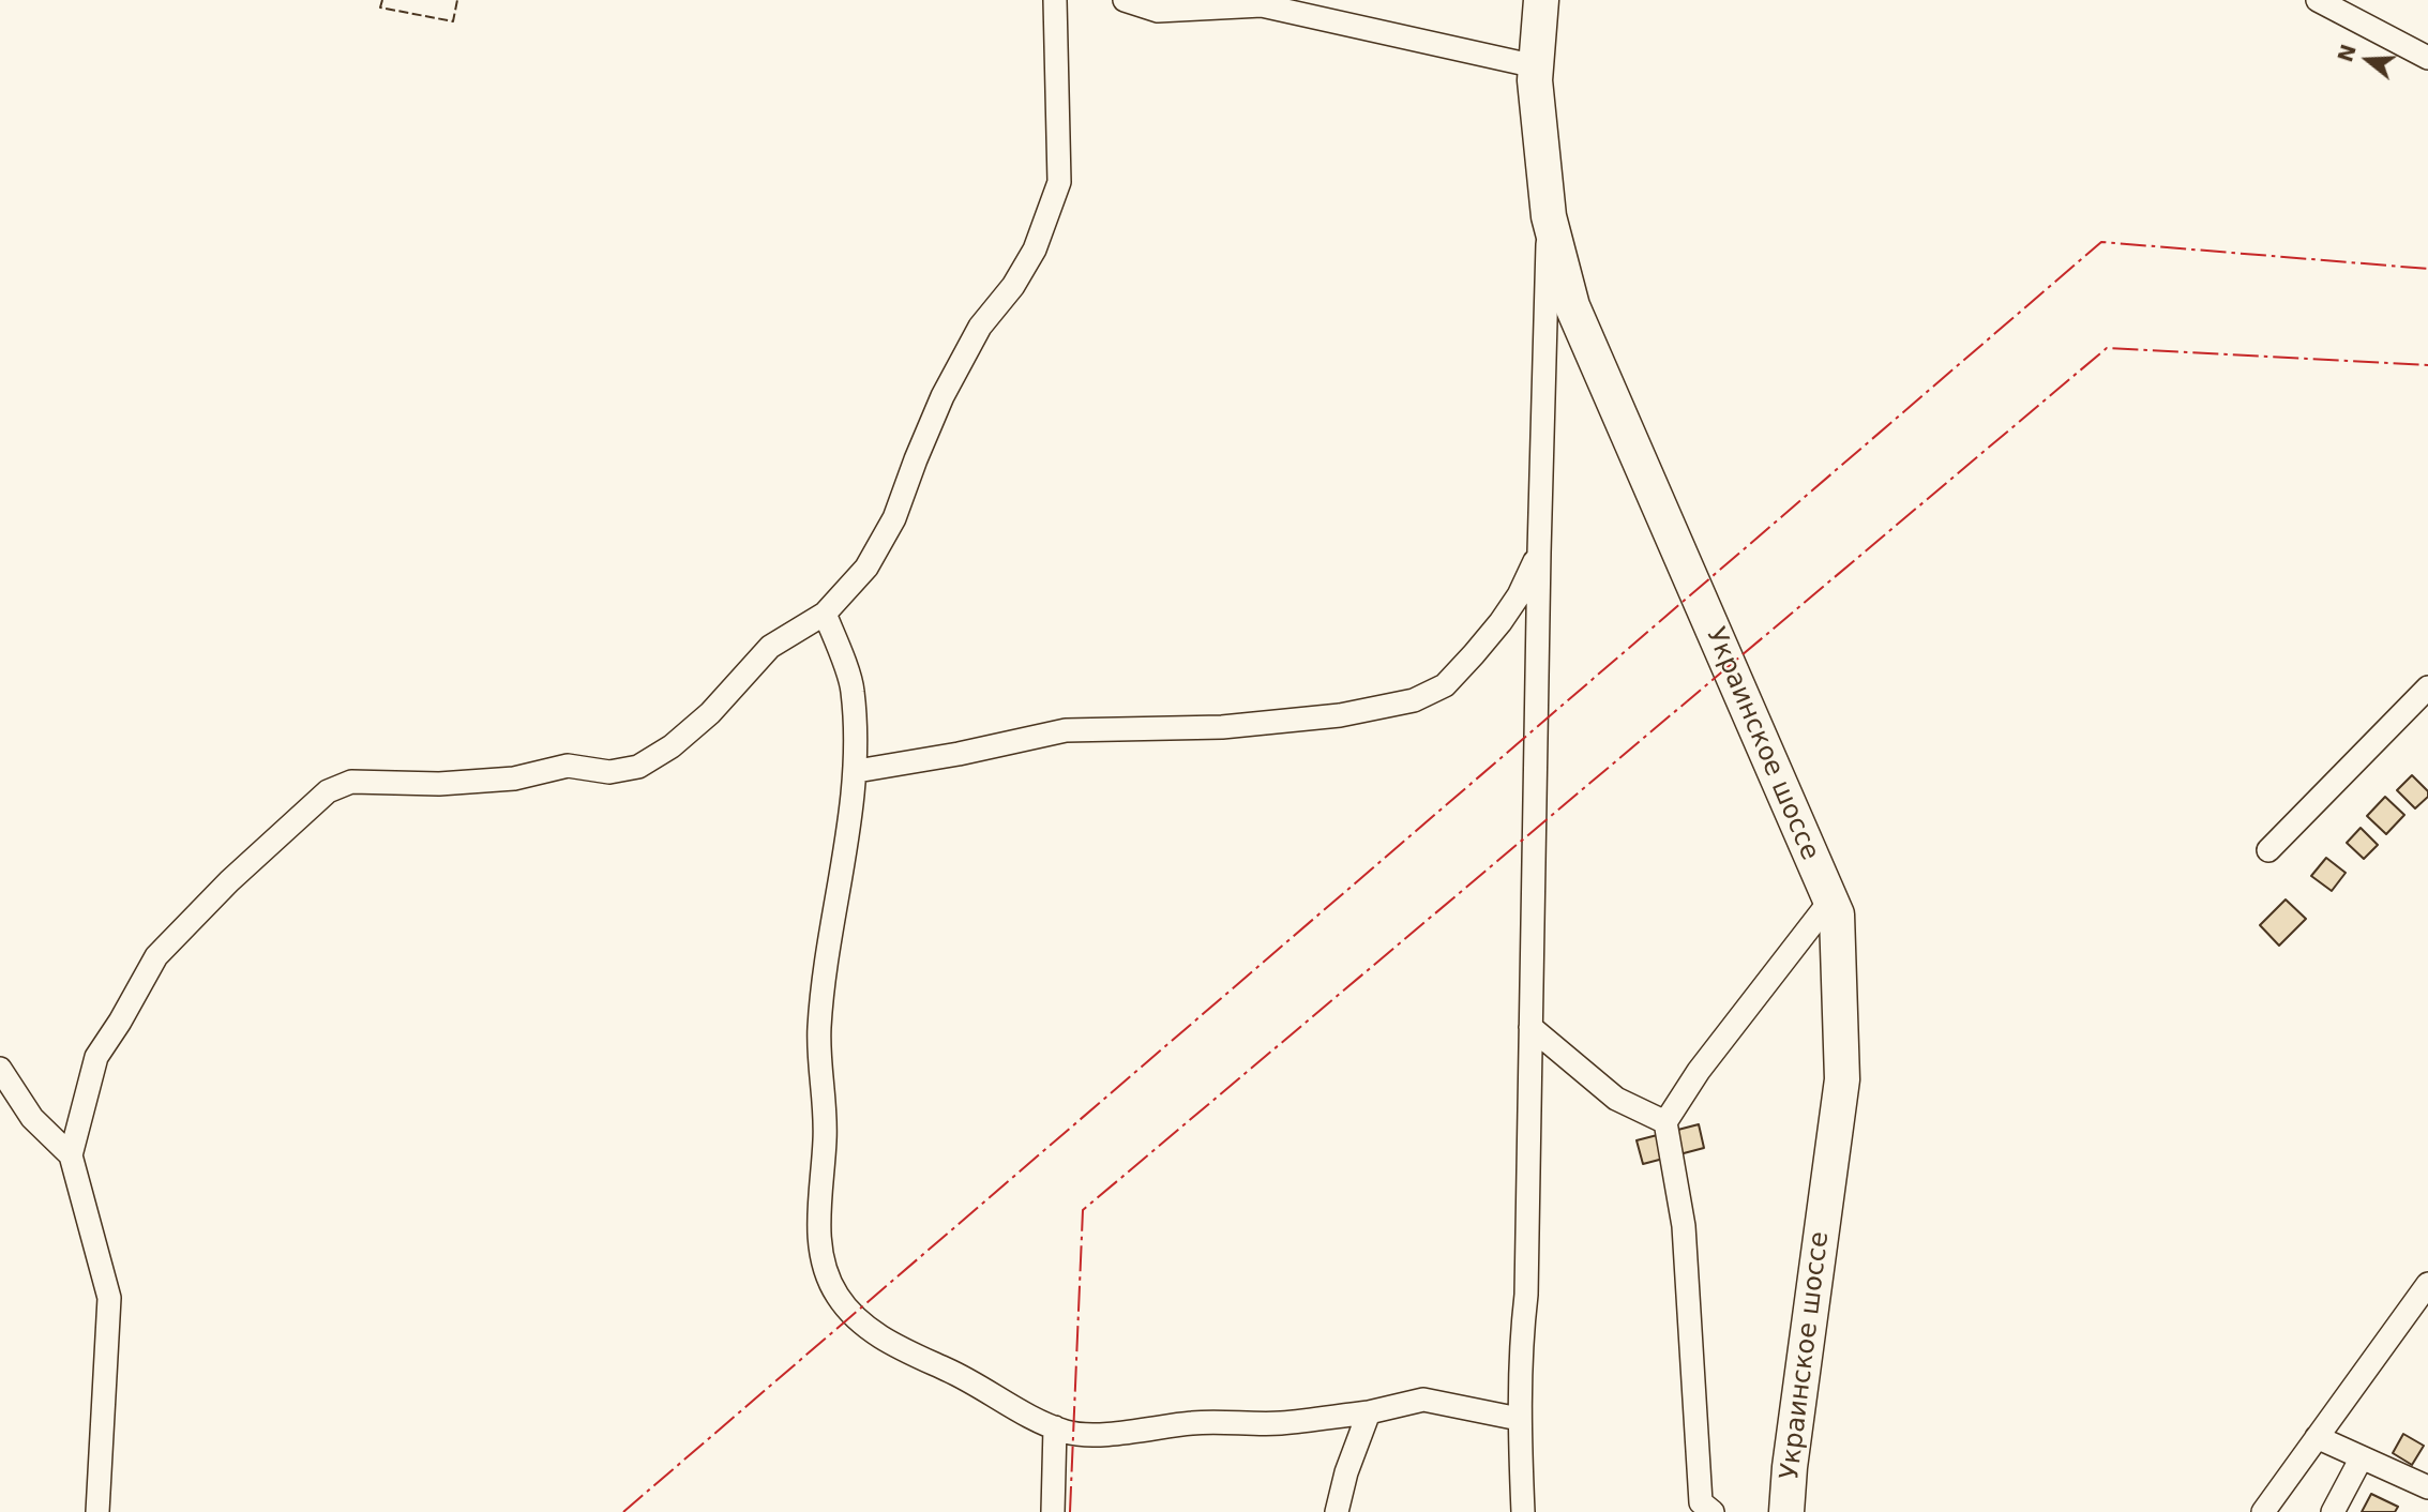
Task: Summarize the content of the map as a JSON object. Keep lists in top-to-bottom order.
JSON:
{
  "streets": {
    "highway": ["Украинское шоссе"]
  },
  "north": "left"
}
